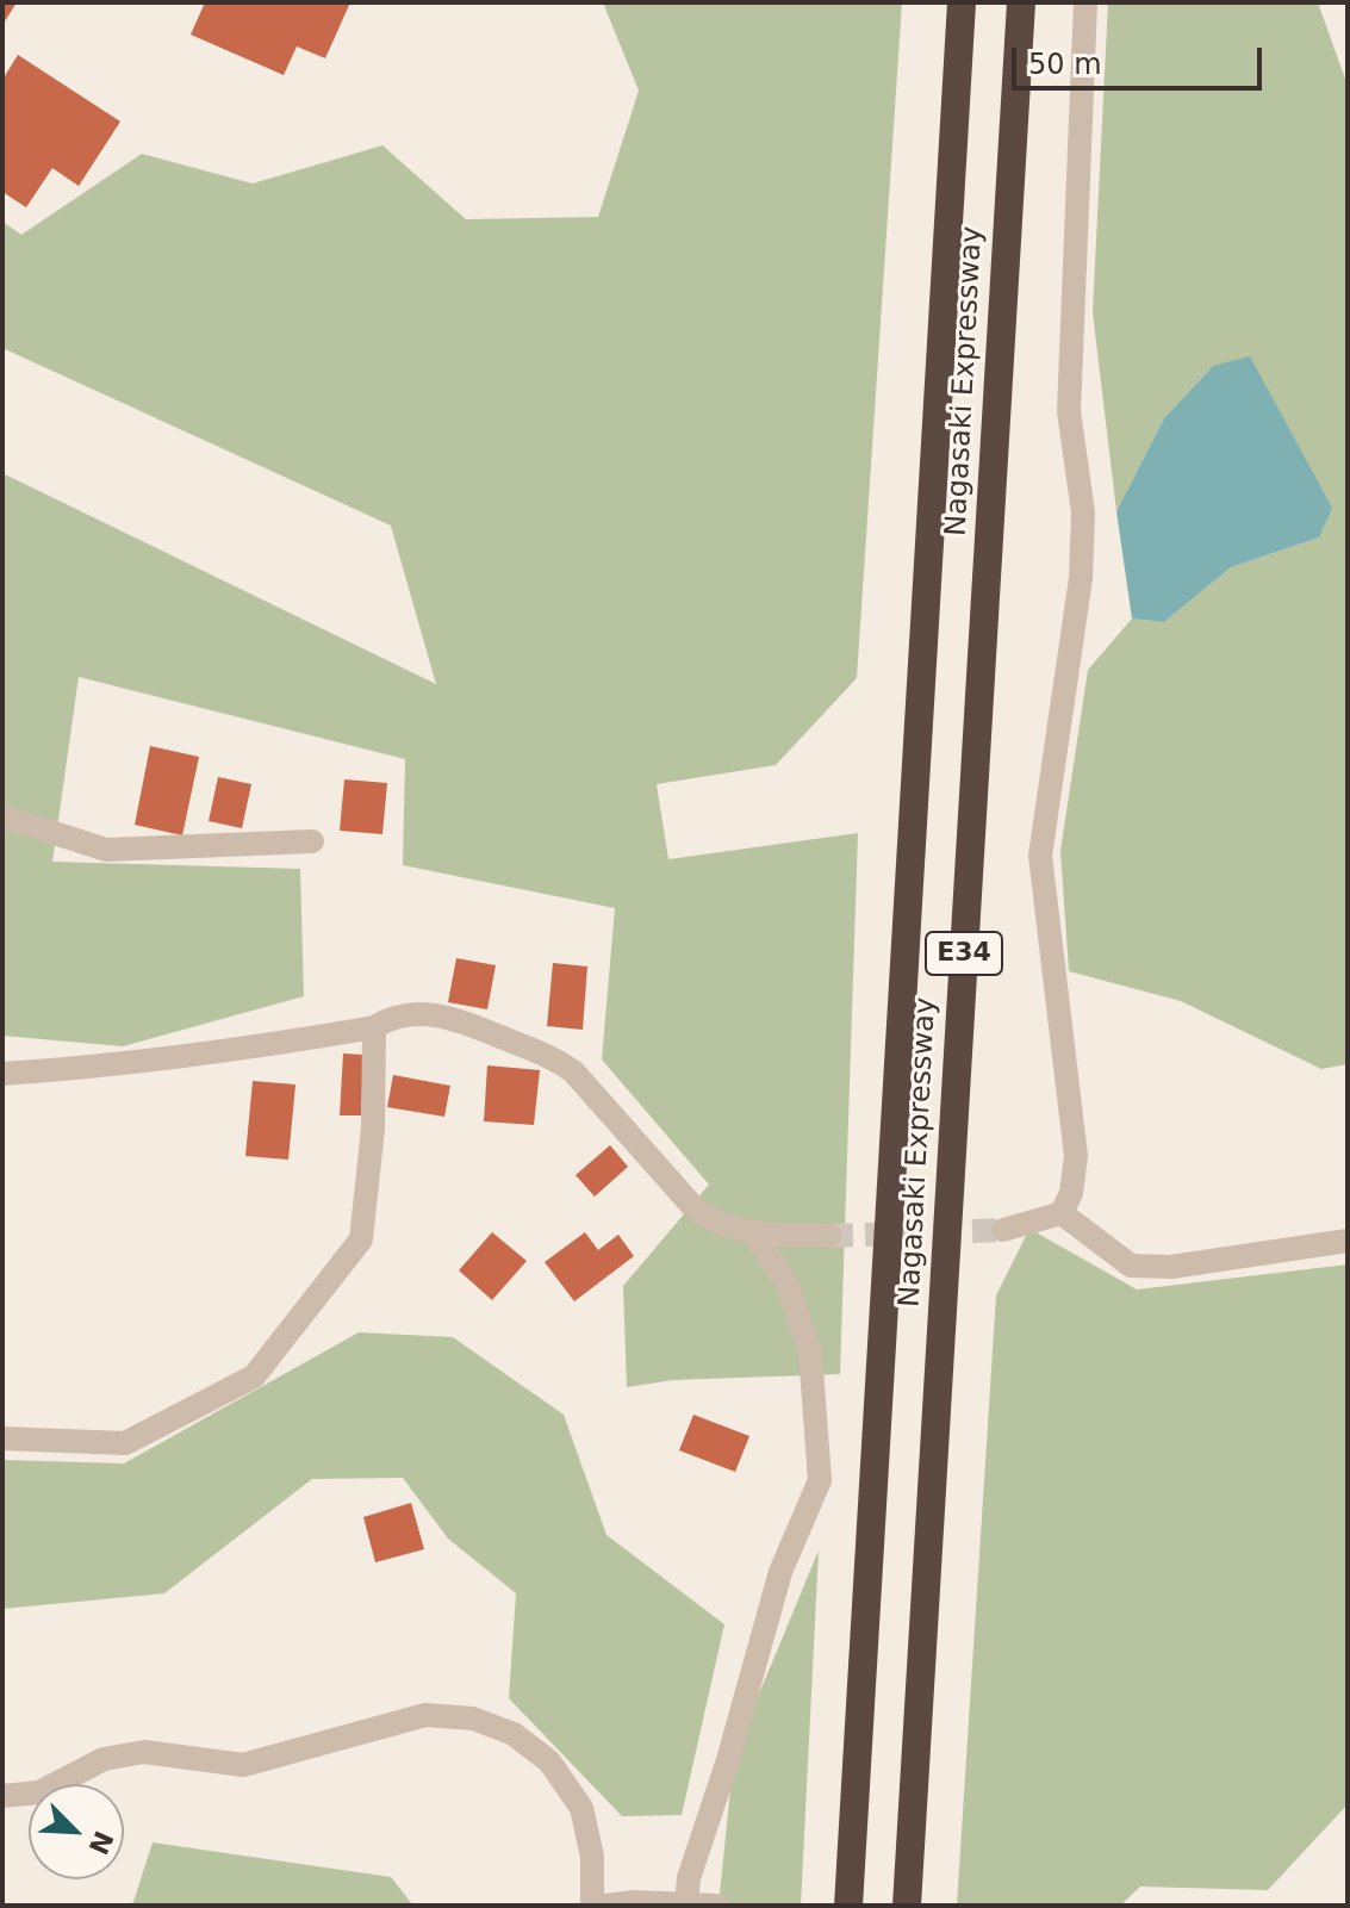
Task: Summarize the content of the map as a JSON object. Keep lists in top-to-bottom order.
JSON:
{
  "streets": {
    "highway": ["Nagasaki Expressway", "E34"]
  },
  "scale_bar": "50 m",
  "north": "bottom right"
}
